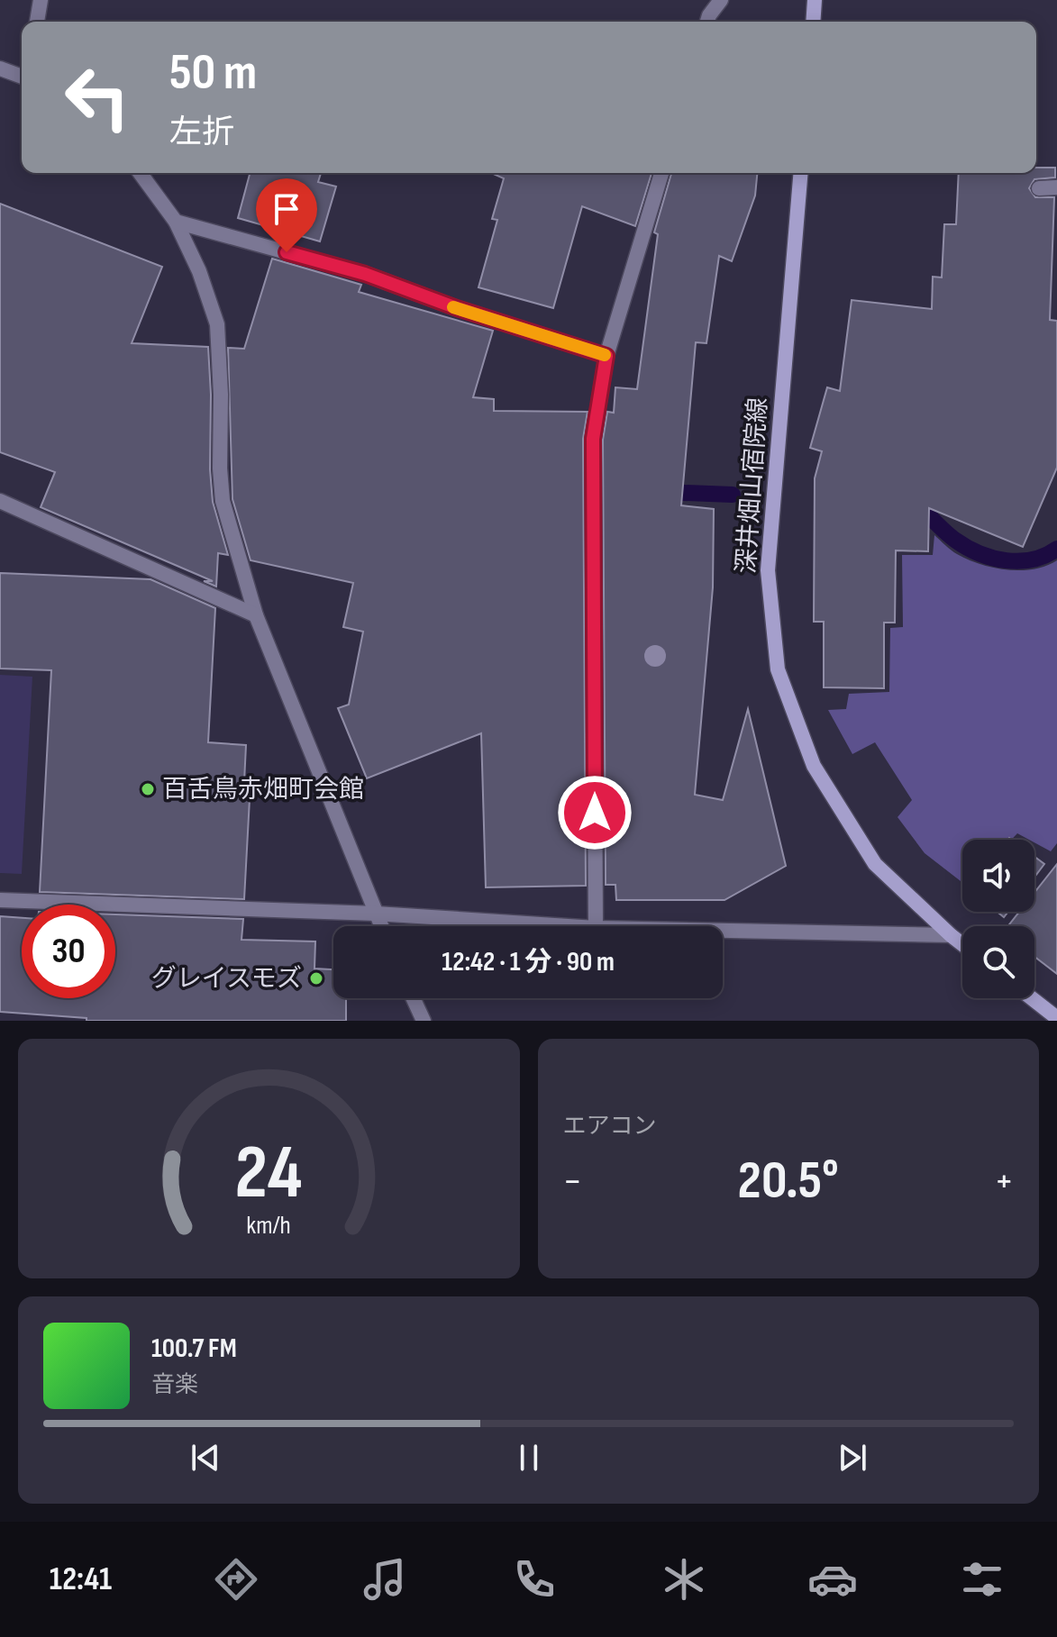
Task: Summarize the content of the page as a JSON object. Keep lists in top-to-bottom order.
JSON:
{
  "streets": {
    "main road": ["深井畑山宿院線"]
  },
  "places": ["百舌鳥赤畑町会館", "グレイスモズ"],
  "page": {
    "turn": ["50 m", "左折"],
    "limit": "30",
    "trip": "12:42 · 1 分 · 90 m",
    "tile": "エアコン",
    "heat": ["−", "20.5°", "+"],
    "song": ["100.7 FM", "音楽"],
    "tabs": "12:41",
    "gauge": ["24", "km/h"]
  }
}
